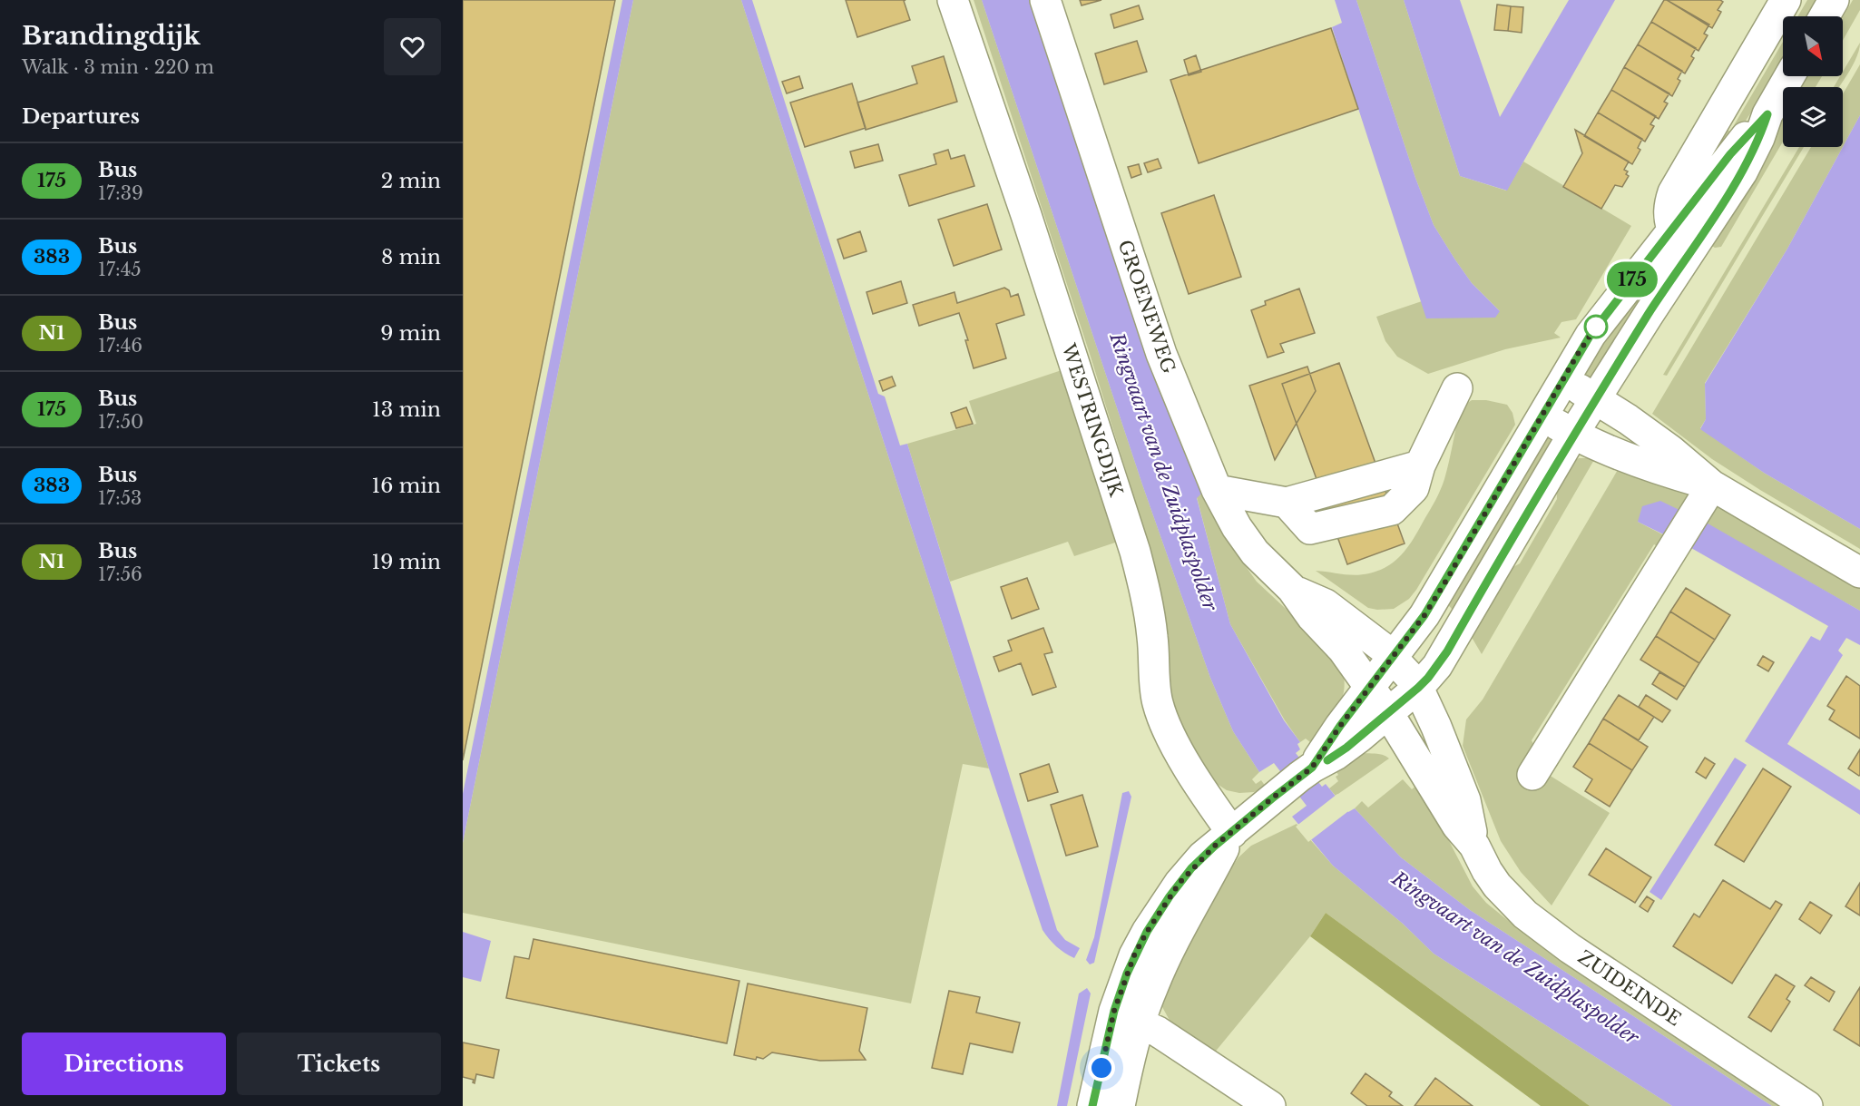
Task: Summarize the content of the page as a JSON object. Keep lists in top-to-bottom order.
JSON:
{
  "streets": {
    "street": ["GROENEWEG", "WESTRINGDIJK", "ZUIDEINDE"]
  },
  "crossings": [
    ["GROENEWEG", "ZUIDEINDE"]
  ],
  "water": ["Ringvaart van de Zuidplaspolder"],
  "lines": ["bus line 175"],
  "north": "bottom right",
  "page": {
    "heading": [
      ["Brandingdijk", "Walk · 3 min · 220 m"],
      "Departures"
    ],
    "on_map": "175",
    "list": [
      {
        "mark": "175",
        "name": "Bus",
        "note": "17:39",
        "value": "2 min"
      },
      {
        "mark": "383",
        "name": "Bus",
        "note": "17:45",
        "value": "8 min"
      },
      {
        "mark": "N1",
        "name": "Bus",
        "note": "17:46",
        "value": "9 min"
      },
      {
        "mark": "175",
        "name": "Bus",
        "note": "17:50",
        "value": "13 min"
      },
      {
        "mark": "383",
        "name": "Bus",
        "note": "17:53",
        "value": "16 min"
      },
      {
        "mark": "N1",
        "name": "Bus",
        "note": "17:56",
        "value": "19 min"
      }
    ],
    "buttons": ["Directions", "Tickets"]
  }
}
